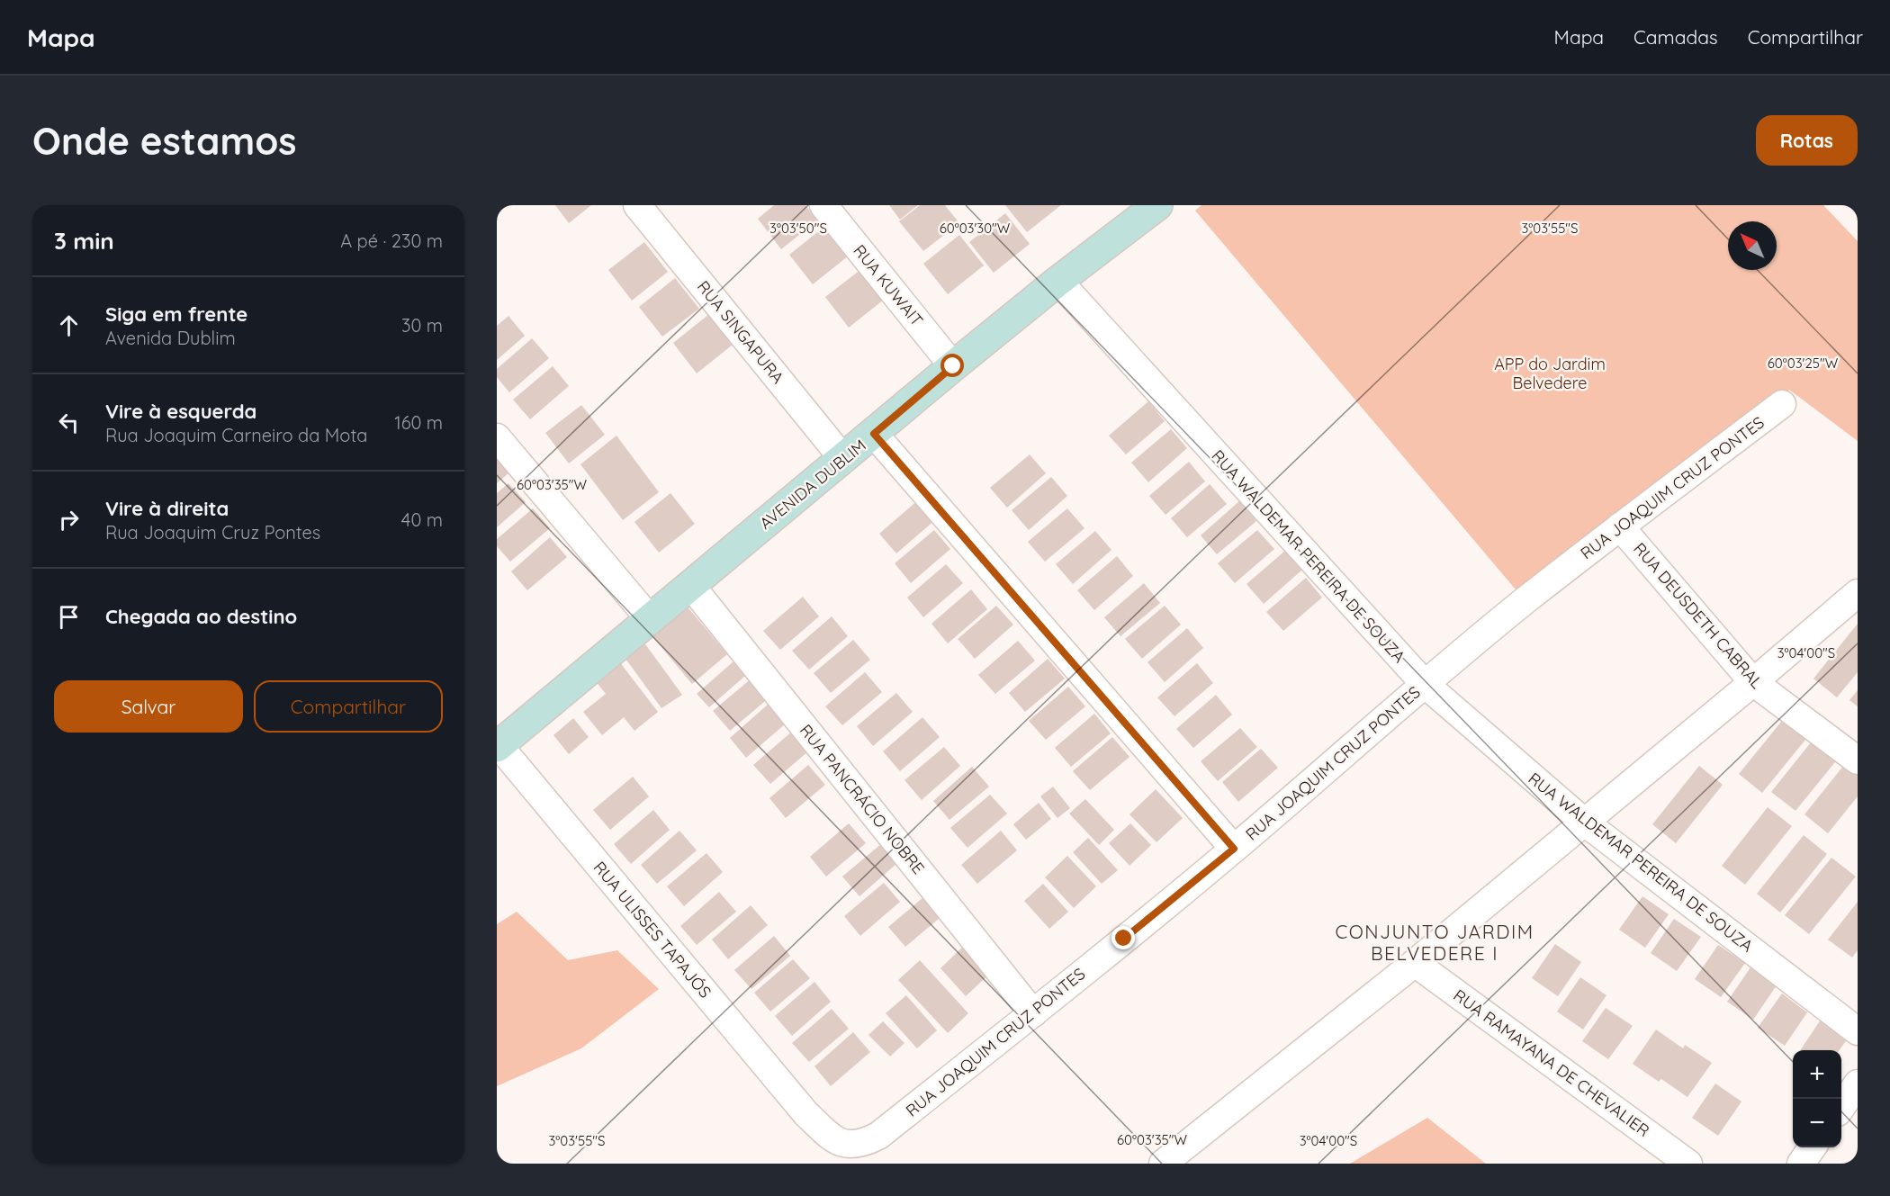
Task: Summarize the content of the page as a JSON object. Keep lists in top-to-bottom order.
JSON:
{
  "streets": {
    "street": [
      "RUA KUWAIT",
      "RUA SINGAPURA",
      "AVENIDA DUBLIM",
      "RUA JOAQUIM CRUZ PONTES",
      "RUA WALDEMAR PEREIRA DE SOUZA",
      "RUA DEUSDETH CABRAL",
      "RUA PANCRÁCIO NOBRE",
      "RUA ULISSES TAPAJÓS",
      "RUA RAMAYANA DE CHEVALIER"
    ]
  },
  "crossings": [
    ["RUA KUWAIT", "AVENIDA DUBLIM"],
    ["RUA SINGAPURA", "AVENIDA DUBLIM"],
    ["AVENIDA DUBLIM", "RUA WALDEMAR PEREIRA DE SOUZA"],
    ["AVENIDA DUBLIM", "RUA PANCRÁCIO NOBRE"],
    ["AVENIDA DUBLIM", "RUA ULISSES TAPAJÓS"],
    ["RUA JOAQUIM CRUZ PONTES", "RUA WALDEMAR PEREIRA DE SOUZA"],
    ["RUA JOAQUIM CRUZ PONTES", "RUA DEUSDETH CABRAL"],
    ["RUA JOAQUIM CRUZ PONTES", "RUA PANCRÁCIO NOBRE"],
    ["RUA JOAQUIM CRUZ PONTES", "RUA ULISSES TAPAJÓS"]
  ],
  "districts": ["CONJUNTO JARDIM BELVEDERE I"],
  "parks": ["APP do Jardim Belvedere"],
  "north": "top left",
  "page": {
    "header": "Mapa",
    "nav": ["Mapa", "Camadas", "Compartilhar"],
    "buttons": [
      "Rotas",
      ["Salvar", "Compartilhar"]
    ],
    "title": "Onde estamos",
    "heading": ["3 min", "A pé · 230 m"],
    "list": [
      ["Siga em frente", "Avenida Dublim", "30 m"],
      ["Vire à esquerda", "Rua Joaquim Carneiro da Mota", "160 m"],
      ["Vire à direita", "Rua Joaquim Cruz Pontes", "40 m"],
      "Chegada ao destino"
    ],
    "map_buttons": ["+", "−"]
  },
  "coordinates": [
    "3°03'50\"S",
    "3°03'55\"S",
    "60°03'30\"W",
    "60°03'25\"W",
    "60°03'35\"W",
    "3°04'00\"S"
  ]
}
